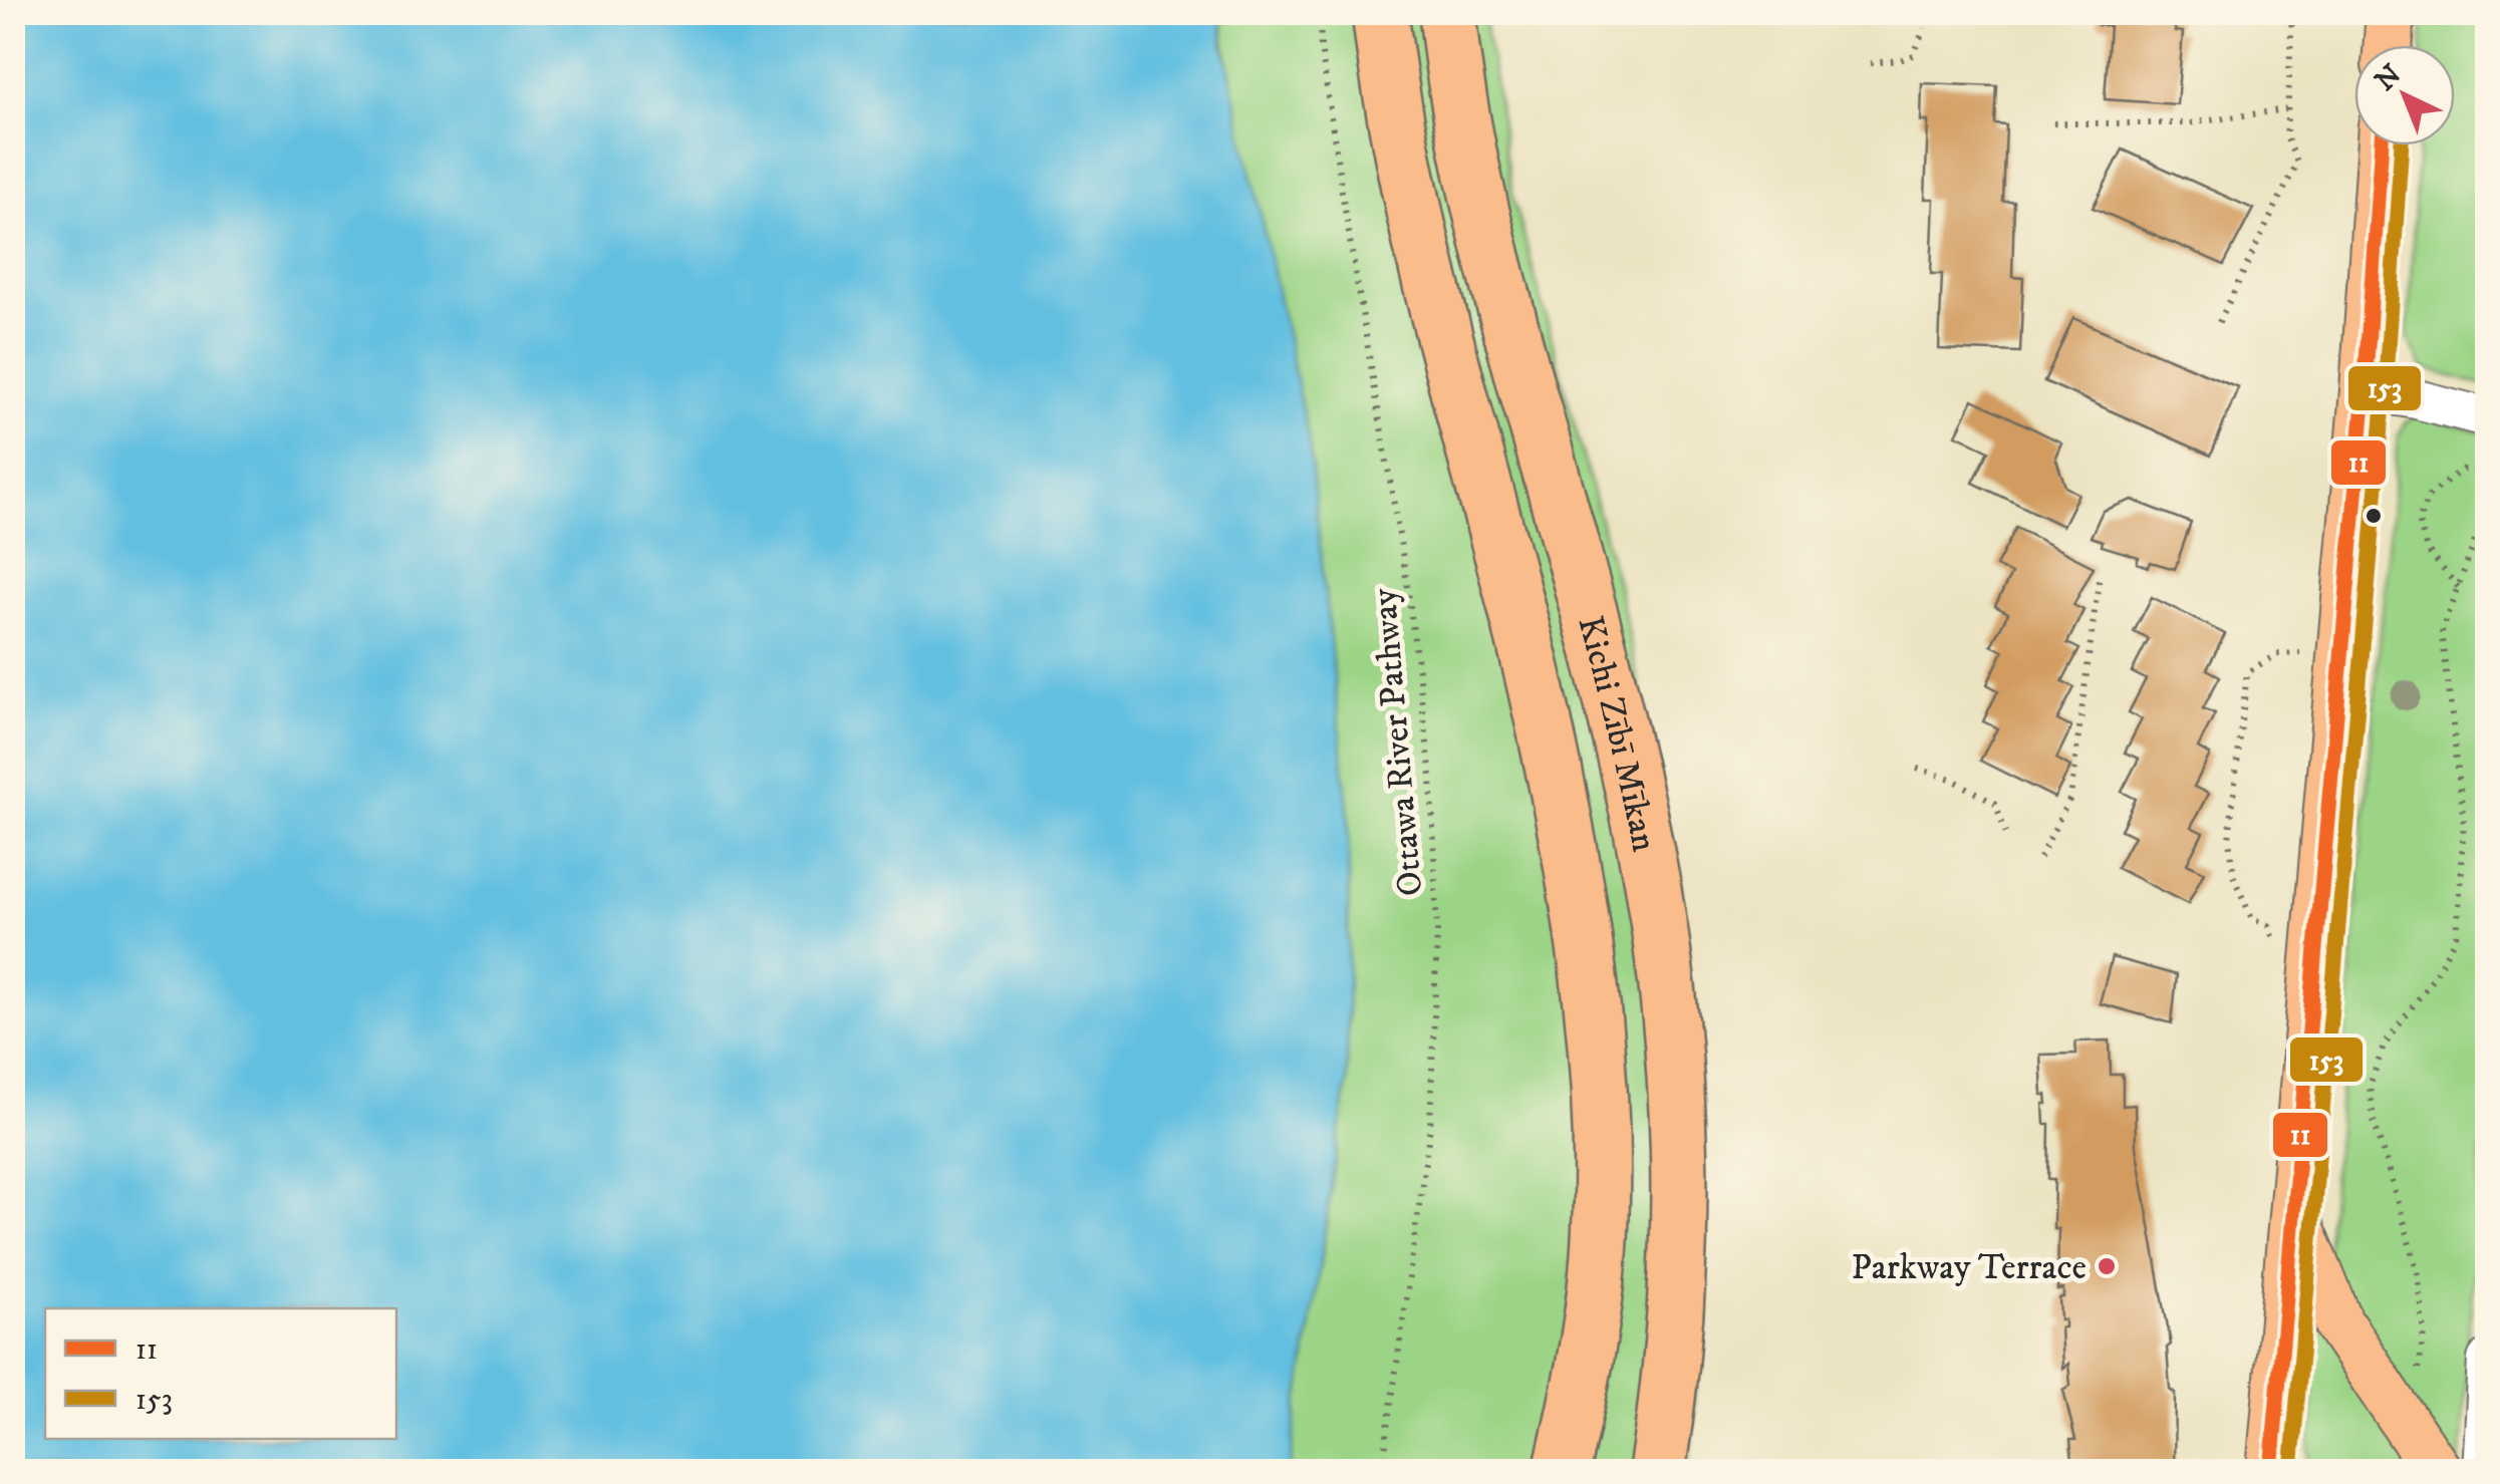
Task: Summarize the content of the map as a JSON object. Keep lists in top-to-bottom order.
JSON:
{
  "streets": {
    "highway": ["Kichi Zībī Mīkan"],
    "path": ["Ottawa River Pathway"]
  },
  "places": ["Parkway Terrace"],
  "lines": ["transit line 11", "transit line 153"],
  "legend": ["11", "153"],
  "north": "top left"
}
